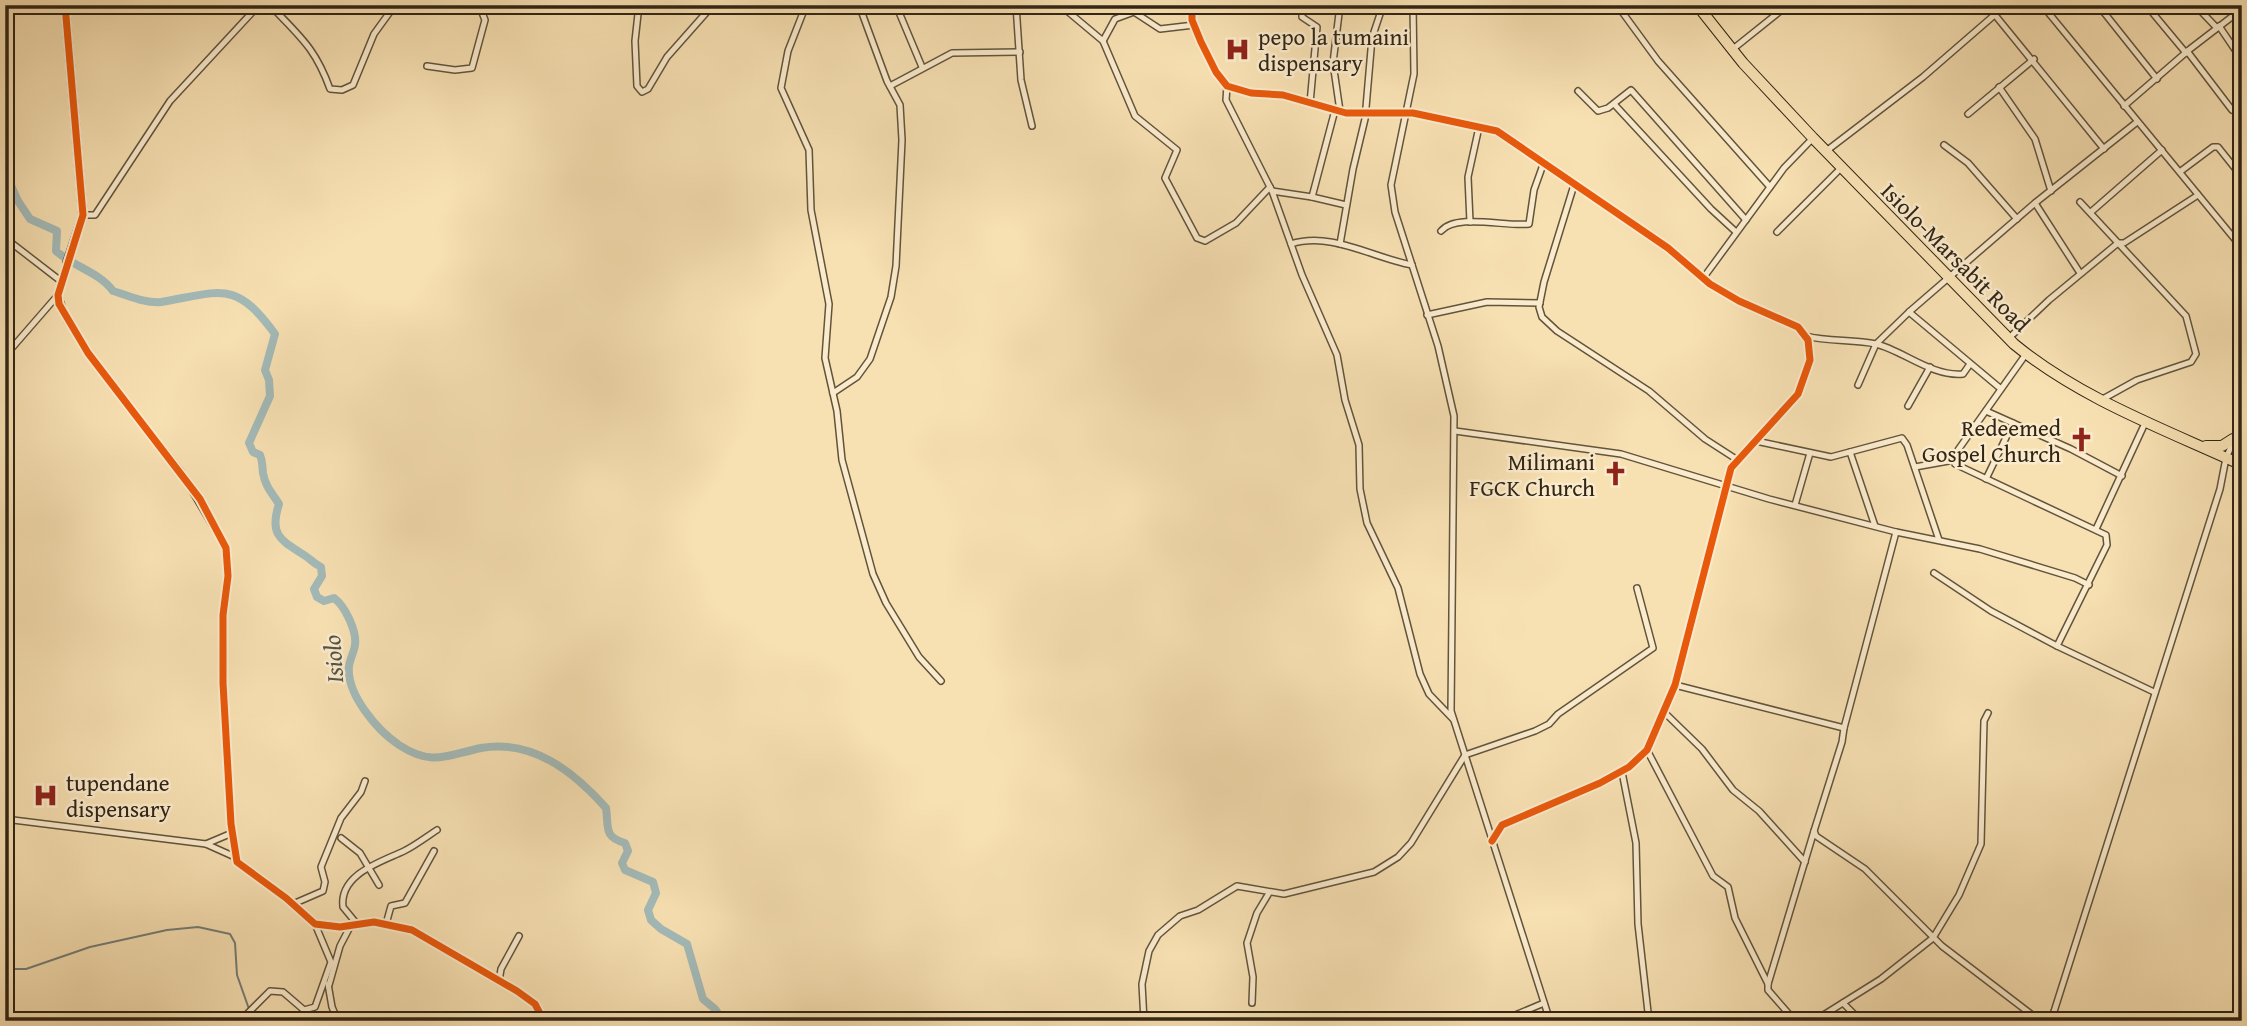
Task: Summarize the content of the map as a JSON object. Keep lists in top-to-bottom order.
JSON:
{
  "streets": {
    "highway": ["Isiolo-Marsabit Road"]
  },
  "water": ["Isiolo"],
  "places": {
    "hospital": ["pepo la tumaini dispensary", "tupendane dispensary"],
    "church": ["Redeemed Gospel Church", "Milimani FGCK Church"]
  }
}
